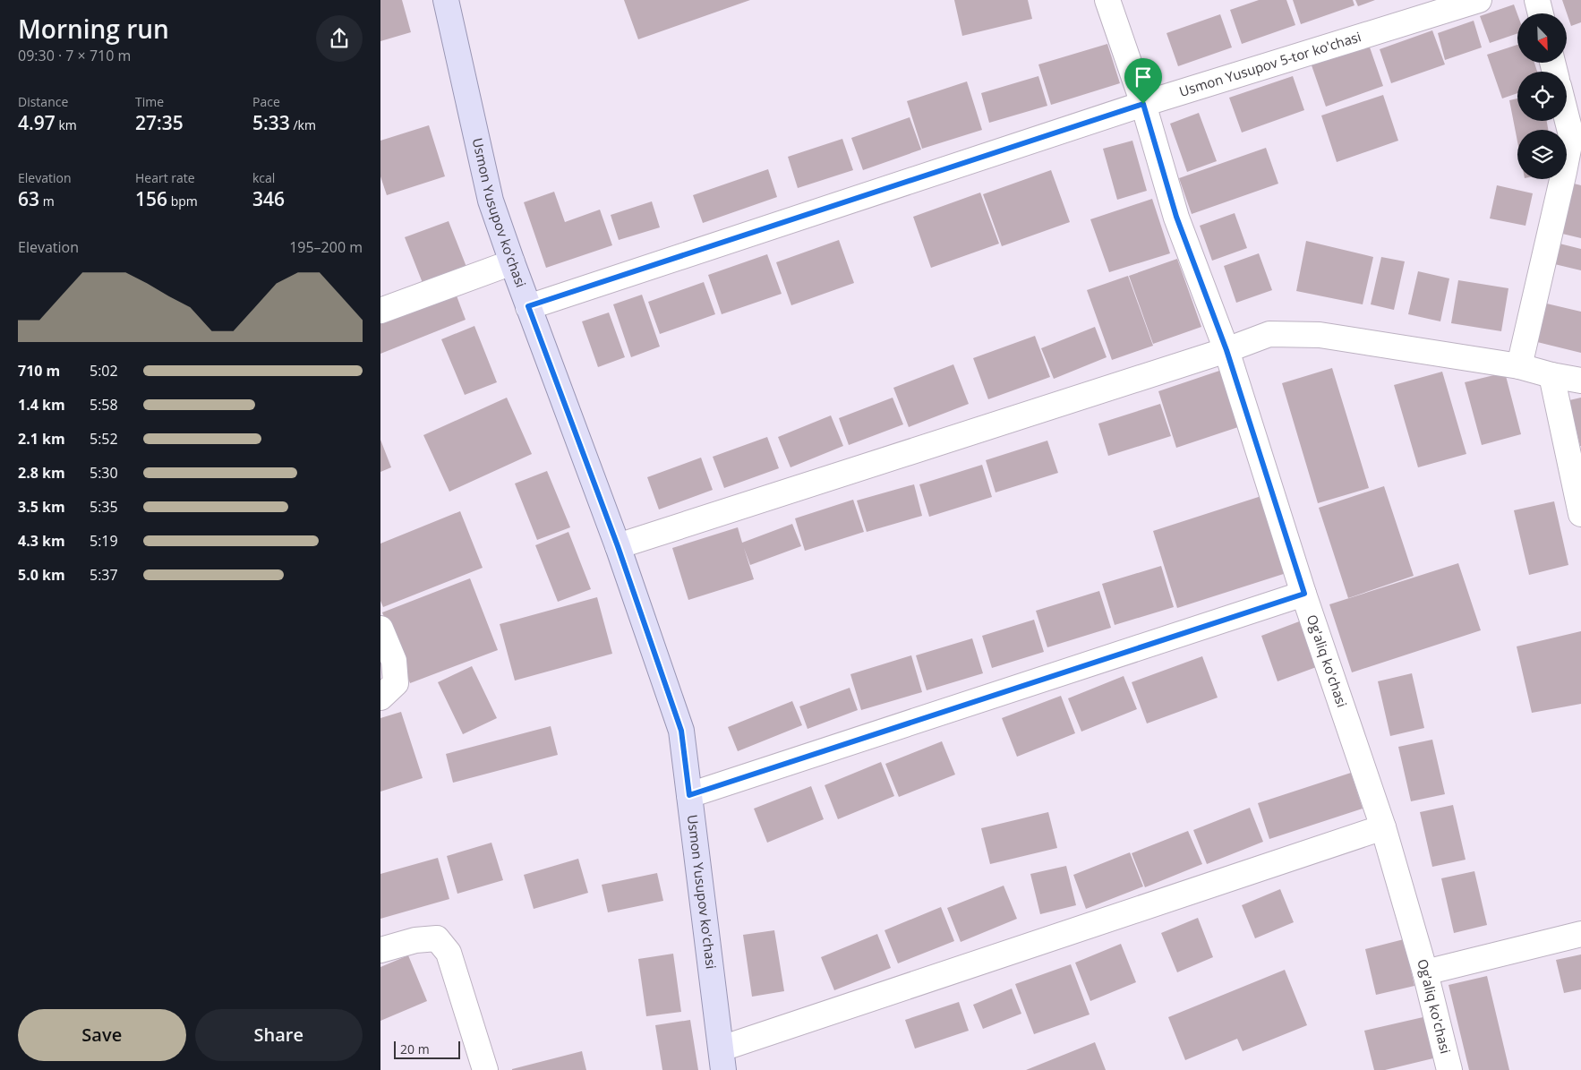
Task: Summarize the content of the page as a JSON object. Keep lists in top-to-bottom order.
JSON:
{
  "streets": {
    "main road": ["Usmon Yusupov ko'chasi"],
    "street": ["Usmon Yusupov 5-tor ko'chasi", "Og'aliq ko'chasi"]
  },
  "crossings": [
    ["Usmon Yusupov 5-tor ko'chasi", "Usmon Yusupov ko'chasi"],
    ["Usmon Yusupov 5-tor ko'chasi", "Og'aliq ko'chasi"]
  ],
  "scale_bar": "20 m",
  "north": "bottom right",
  "page": {
    "heading": ["Morning run", "09:30 · 7 × 710 m"],
    "stats": [
      ["Distance", "4.97 km"],
      ["Time", "27:35"],
      ["Pace", "5:33 /km"],
      ["Elevation", "63 m"],
      ["Heart rate", "156 bpm"],
      ["kcal", "346"]
    ],
    "chart": ["Elevation", "195–200 m"],
    "list": [
      {
        "name": "710 m",
        "note": "5:02"
      },
      {
        "name": "1.4 km",
        "note": "5:58"
      },
      {
        "name": "2.1 km",
        "note": "5:52"
      },
      {
        "name": "2.8 km",
        "note": "5:30"
      },
      {
        "name": "3.5 km",
        "note": "5:35"
      },
      {
        "name": "4.3 km",
        "note": "5:19"
      },
      {
        "name": "5.0 km",
        "note": "5:37"
      }
    ],
    "buttons": ["Save", "Share"],
    "scale": "20 m"
  }
}
